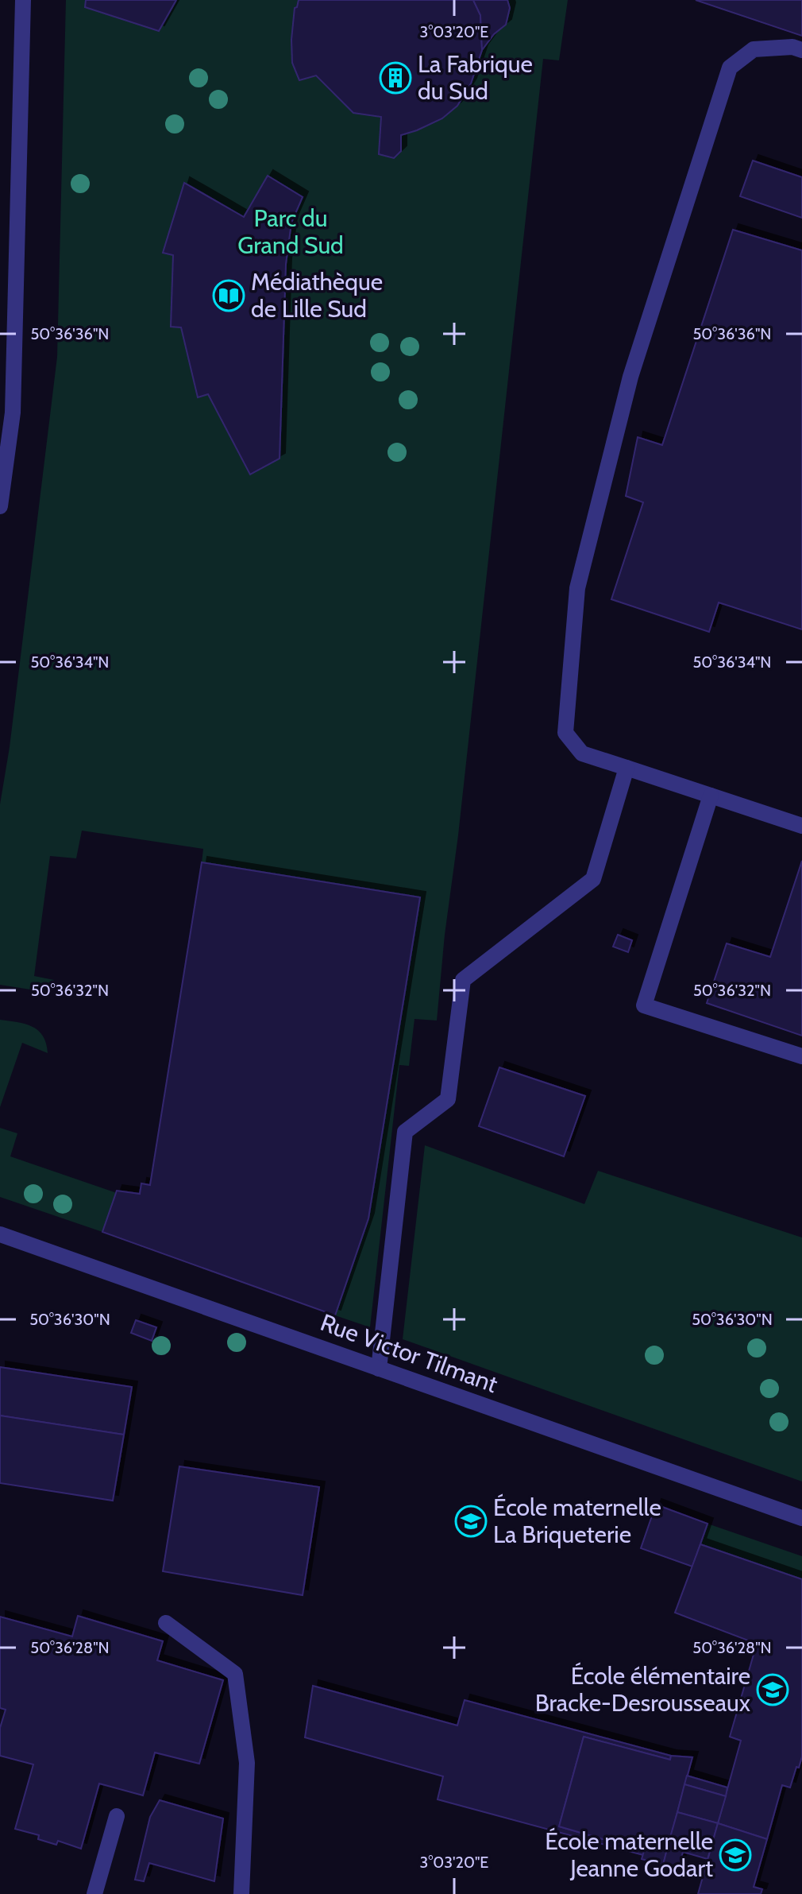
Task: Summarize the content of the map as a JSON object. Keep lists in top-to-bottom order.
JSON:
{
  "streets": {
    "street": ["Rue Victor Tilmant"]
  },
  "parks": ["Parc du Grand Sud"],
  "places": {
    "building": ["La Fabrique du Sud"],
    "library": ["Médiathèque de Lille Sud"],
    "school or university": ["École maternelle La Briqueterie", "École élémentaire Bracke-Desrousseaux", "École maternelle Jeanne Godart"]
  },
  "coordinates": [
    "3°03'20\"E",
    "50°36'36\"N",
    "50°36'34\"N",
    "50°36'32\"N",
    "50°36'30\"N",
    "50°36'28\"N"
  ]
}
